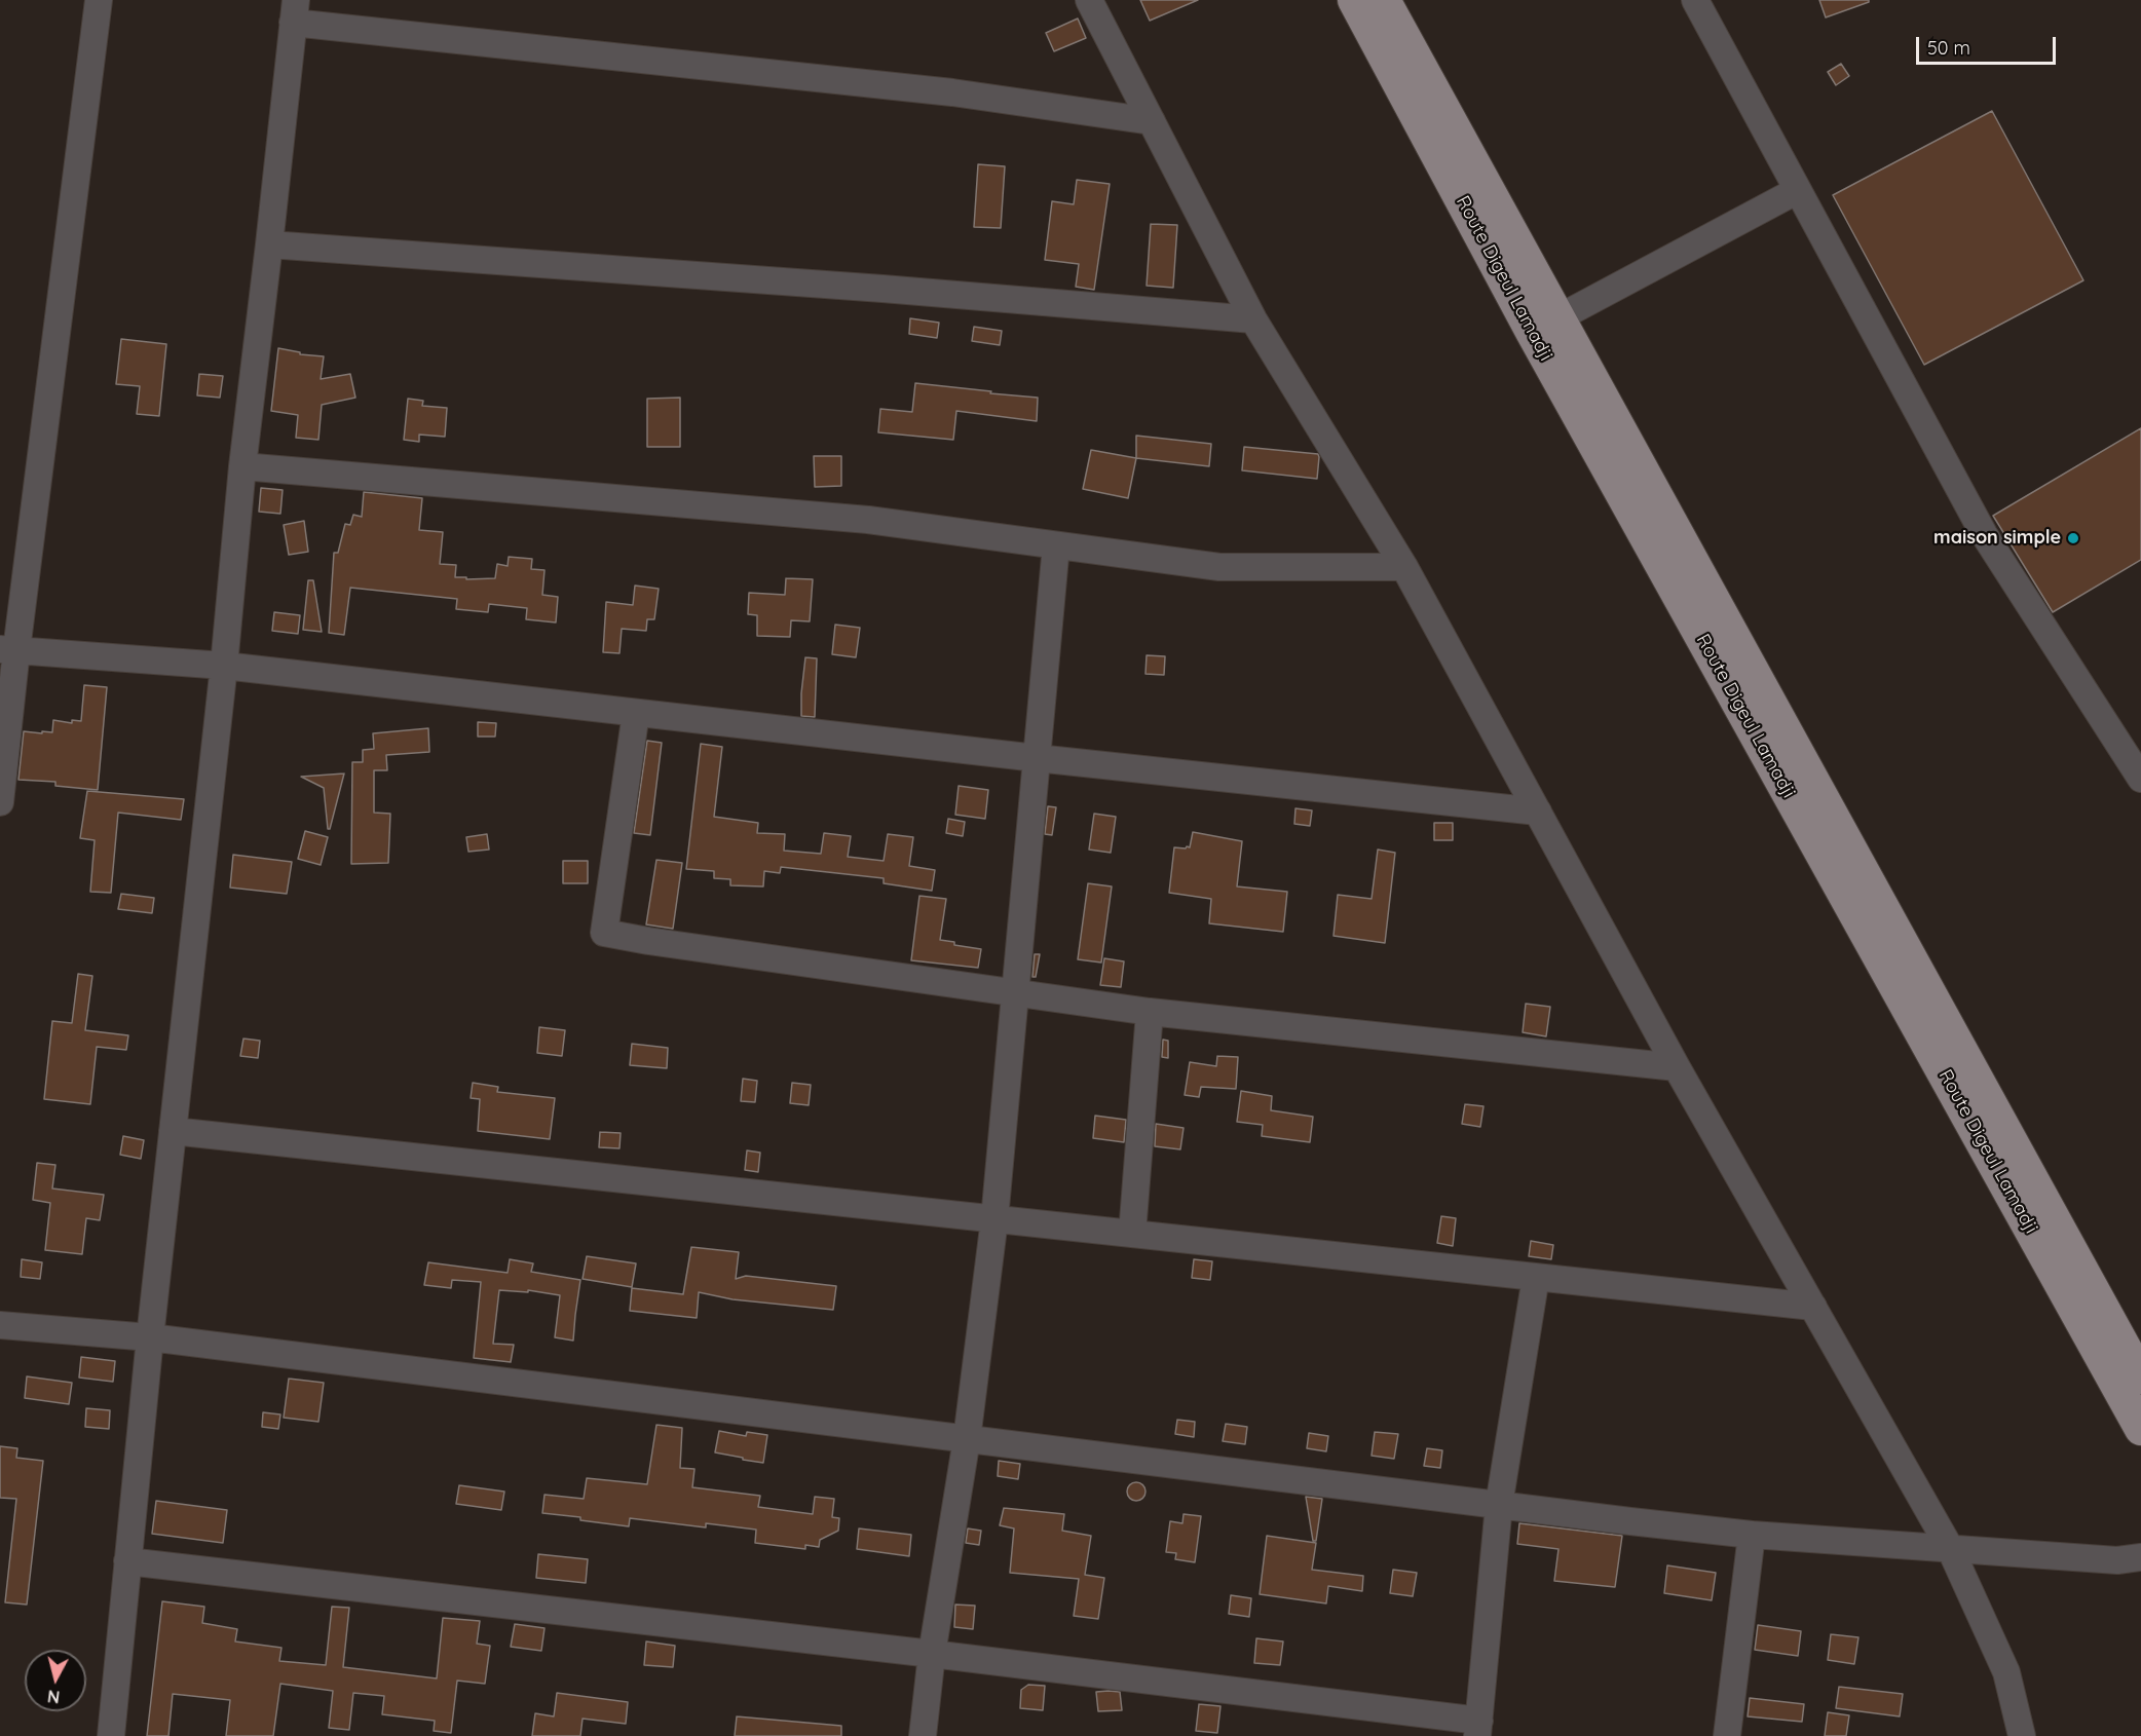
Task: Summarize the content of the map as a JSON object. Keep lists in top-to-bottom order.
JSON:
{
  "streets": {
    "main road": ["Route Digeul Lamadji"]
  },
  "places": ["maison simple"],
  "scale_bar": "50 m",
  "north": "bottom"
}
